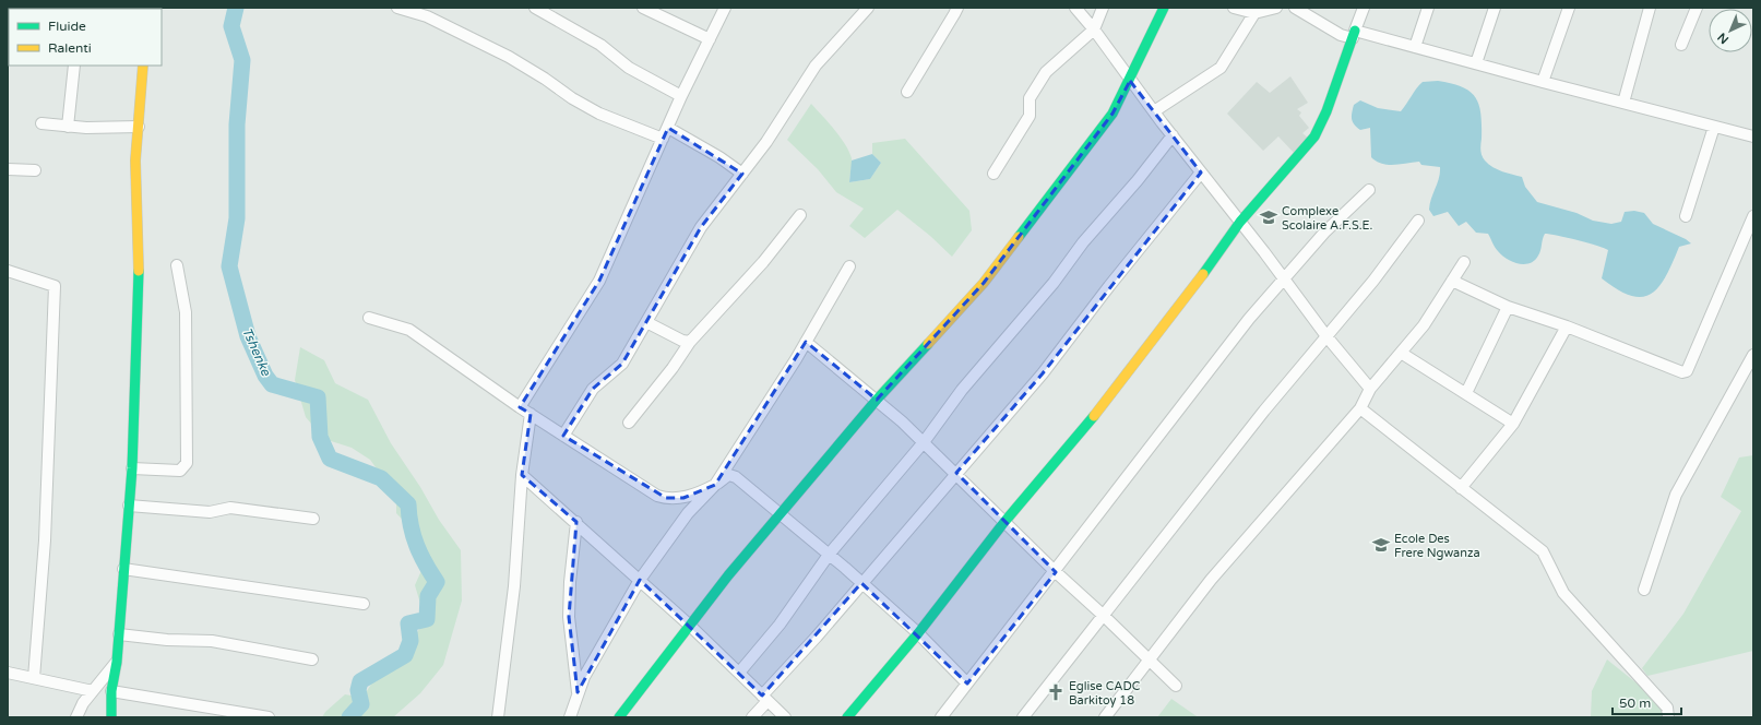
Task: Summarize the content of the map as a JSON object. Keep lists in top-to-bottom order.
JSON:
{
  "water": ["Tshenke"],
  "places": {
    "school or university": ["Complexe Scolaire A.F.S.E.", "Ecole Des Frere Ngwanza"],
    "church": ["Eglise CADC Barkitoy 18"]
  },
  "legend": ["Fluide", "Ralenti"],
  "scale_bar": "50 m",
  "north": "bottom left"
}
